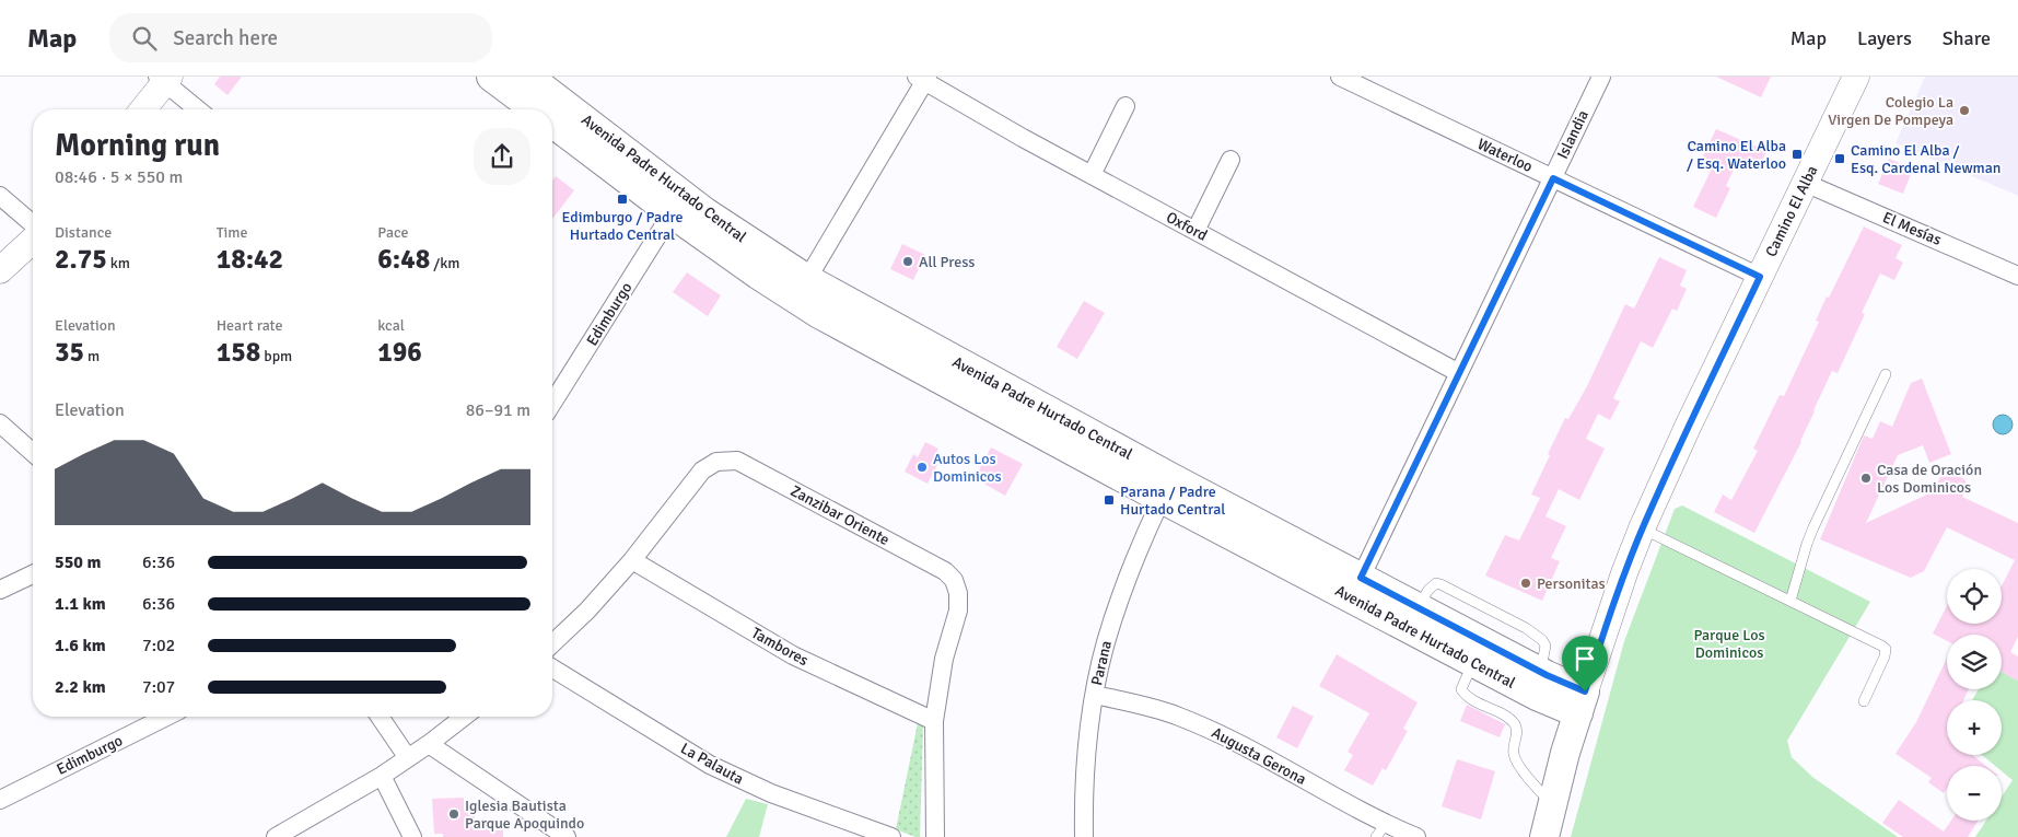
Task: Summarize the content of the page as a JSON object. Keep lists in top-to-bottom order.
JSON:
{
  "streets": {
    "main road": ["Avenida Padre Hurtado Central", "Camino El Alba"],
    "street": [
      "Islandia",
      "Waterloo",
      "Oxford",
      "El Mesías",
      "Edimburgo",
      "Zanzibar Oriente",
      "Tambores",
      "Parana",
      "Augusta Gerona",
      "La Palauta"
    ]
  },
  "crossings": [
    ["Islandia", "Waterloo"],
    ["Islandia", "Avenida Padre Hurtado Central"],
    ["Islandia", "Oxford"],
    ["Waterloo", "Camino El Alba"],
    ["Avenida Padre Hurtado Central", "Camino El Alba"],
    ["Avenida Padre Hurtado Central", "Edimburgo"],
    ["Avenida Padre Hurtado Central", "Parana"],
    ["Camino El Alba", "El Mesías"],
    ["Zanzibar Oriente", "Tambores"],
    ["Parana", "Augusta Gerona"]
  ],
  "parks": ["Parque Los Dominicos"],
  "places": {
    "other": [
      "Colegio La Virgen De Pompeya",
      "All Press",
      "Autos Los Dominicos",
      "Casa de Oración Los Dominicos",
      "Personitas",
      "Iglesia Bautista Parque Apoquindo"
    ],
    "transit": [
      "Camino El Alba / Esq. Waterloo",
      "Camino El Alba / Esq. Cardenal Newman",
      "Edimburgo / Padre Hurtado Central",
      "Parana / Padre Hurtado Central"
    ]
  },
  "page": {
    "header": "Map",
    "search": "Search here",
    "nav": ["Map", "Layers", "Share"],
    "heading": ["Morning run", "08:46 · 5 × 550 m"],
    "stats": [
      ["Distance", "2.75 km"],
      ["Time", "18:42"],
      ["Pace", "6:48 /km"],
      ["Elevation", "35 m"],
      ["Heart rate", "158 bpm"],
      ["kcal", "196"]
    ],
    "chart": ["Elevation", "86–91 m"],
    "list": [
      {
        "name": "550 m",
        "note": "6:36"
      },
      {
        "name": "1.1 km",
        "note": "6:36"
      },
      {
        "name": "1.6 km",
        "note": "7:02"
      },
      {
        "name": "2.2 km",
        "note": "7:07"
      }
    ],
    "map_buttons": ["+", "−"]
  }
}
